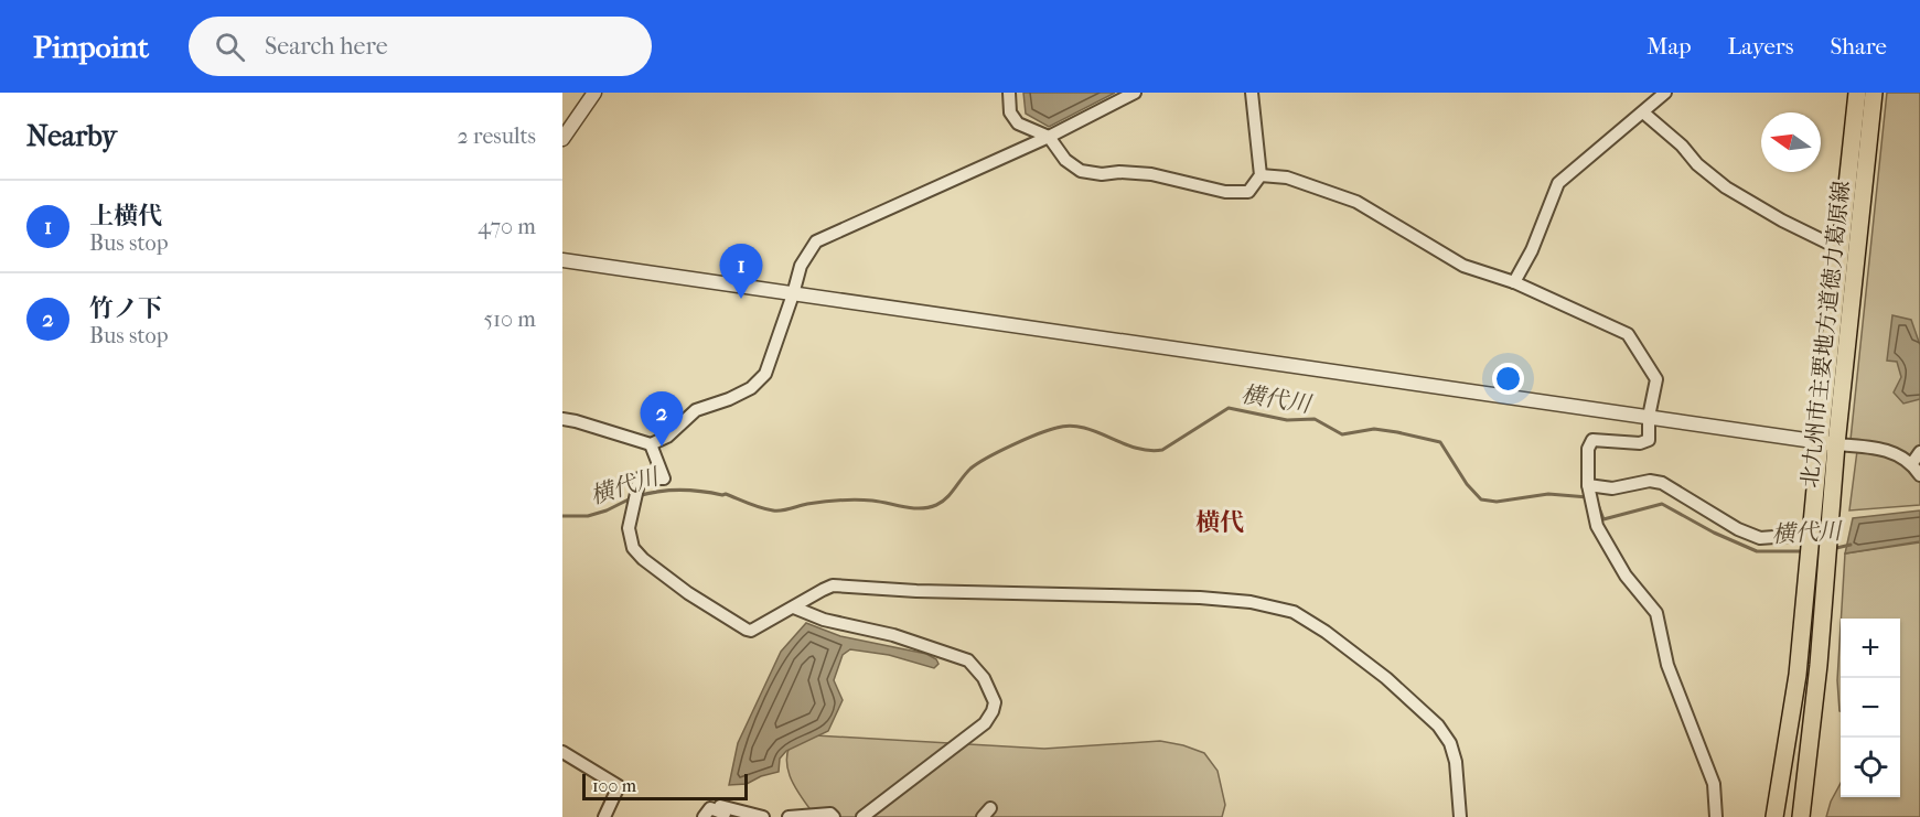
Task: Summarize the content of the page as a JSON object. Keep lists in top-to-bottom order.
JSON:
{
  "streets": {
    "main road": ["北九州市主要地方道徳力葛原線"]
  },
  "districts": ["横代"],
  "water": ["横代川"],
  "scale_bar": "100 m",
  "north": "left",
  "page": {
    "header": "Pinpoint",
    "search": "Search here",
    "nav": ["Map", "Layers", "Share"],
    "heading": ["Nearby", "2 results"],
    "list": [
      {
        "mark": "1",
        "name": "上横代",
        "note": "Bus stop",
        "value": "470 m"
      },
      {
        "mark": "2",
        "name": "竹ノ下",
        "note": "Bus stop",
        "value": "510 m"
      }
    ],
    "pins": ["1", "2"],
    "map_buttons": ["+", "−"],
    "scale": "100 m"
  }
}
